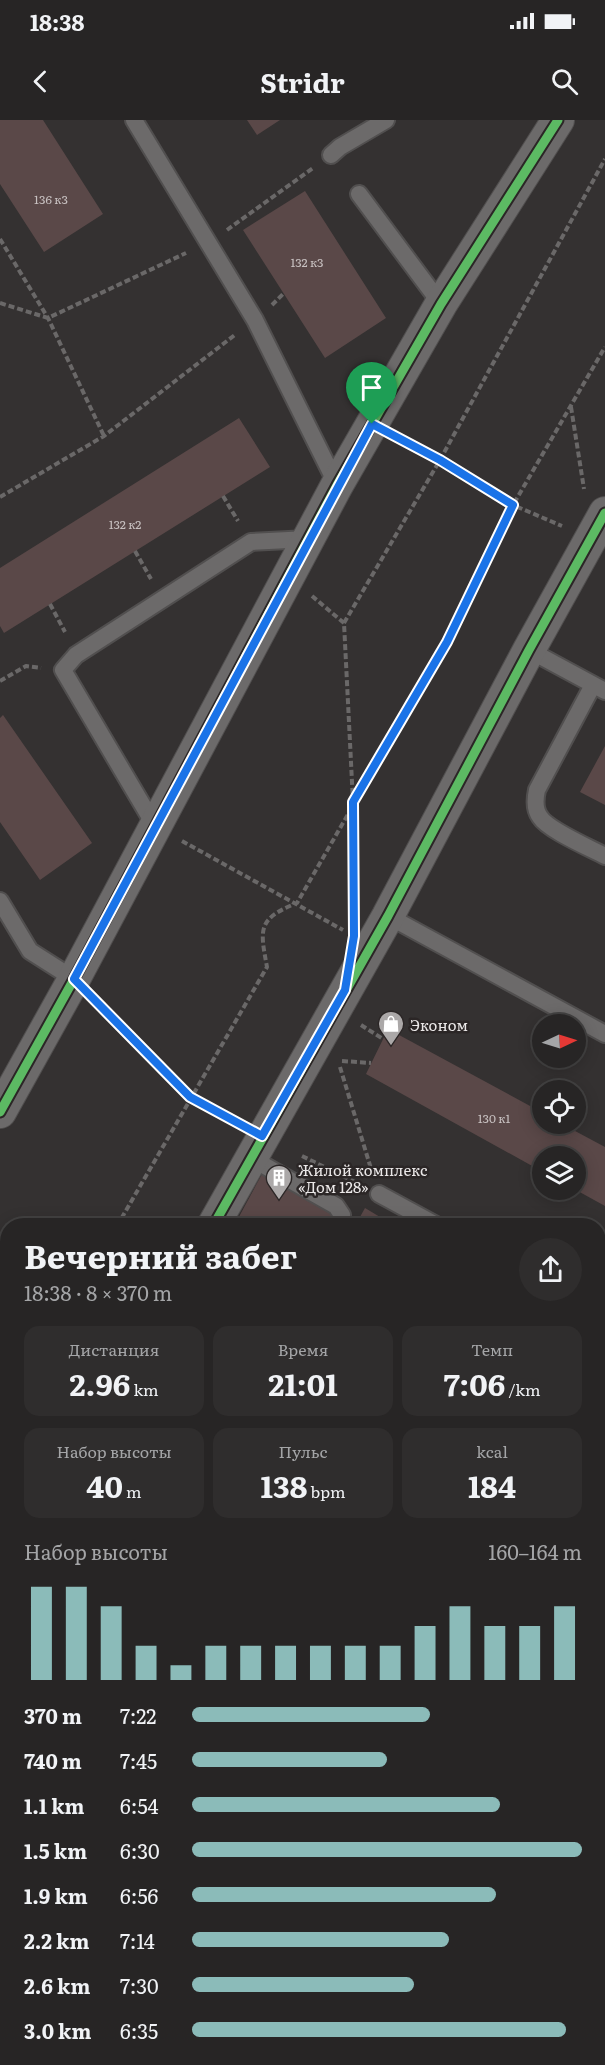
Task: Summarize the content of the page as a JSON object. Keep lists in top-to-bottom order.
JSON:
{
  "places": {
    "shop": ["Эконом"],
    "building": ["Жилой комплекс «Дом 128»"]
  },
  "house_numbers": [
    "136 к3",
    "132 к3",
    "132 к2",
    "130 к1"
  ],
  "north": "right",
  "page": {
    "status": "18:38",
    "header": "Stridr",
    "heading": ["Вечерний забег", "18:38 · 8 × 370 m"],
    "stats": [
      ["Дистанция", "2.96 km"],
      ["Время", "21:01"],
      ["Темп", "7:06 /km"],
      ["Набор высоты", "40 m"],
      ["Пульс", "138 bpm"],
      ["kcal", "184"]
    ],
    "chart": ["Набор высоты", "160–164 m"],
    "list": [
      {
        "name": "370 m",
        "note": "7:22"
      },
      {
        "name": "740 m",
        "note": "7:45"
      },
      {
        "name": "1.1 km",
        "note": "6:54"
      },
      {
        "name": "1.5 km",
        "note": "6:30"
      },
      {
        "name": "1.9 km",
        "note": "6:56"
      },
      {
        "name": "2.2 km",
        "note": "7:14"
      },
      {
        "name": "2.6 km",
        "note": "7:30"
      },
      {
        "name": "3.0 km",
        "note": "6:35"
      }
    ]
  }
}
